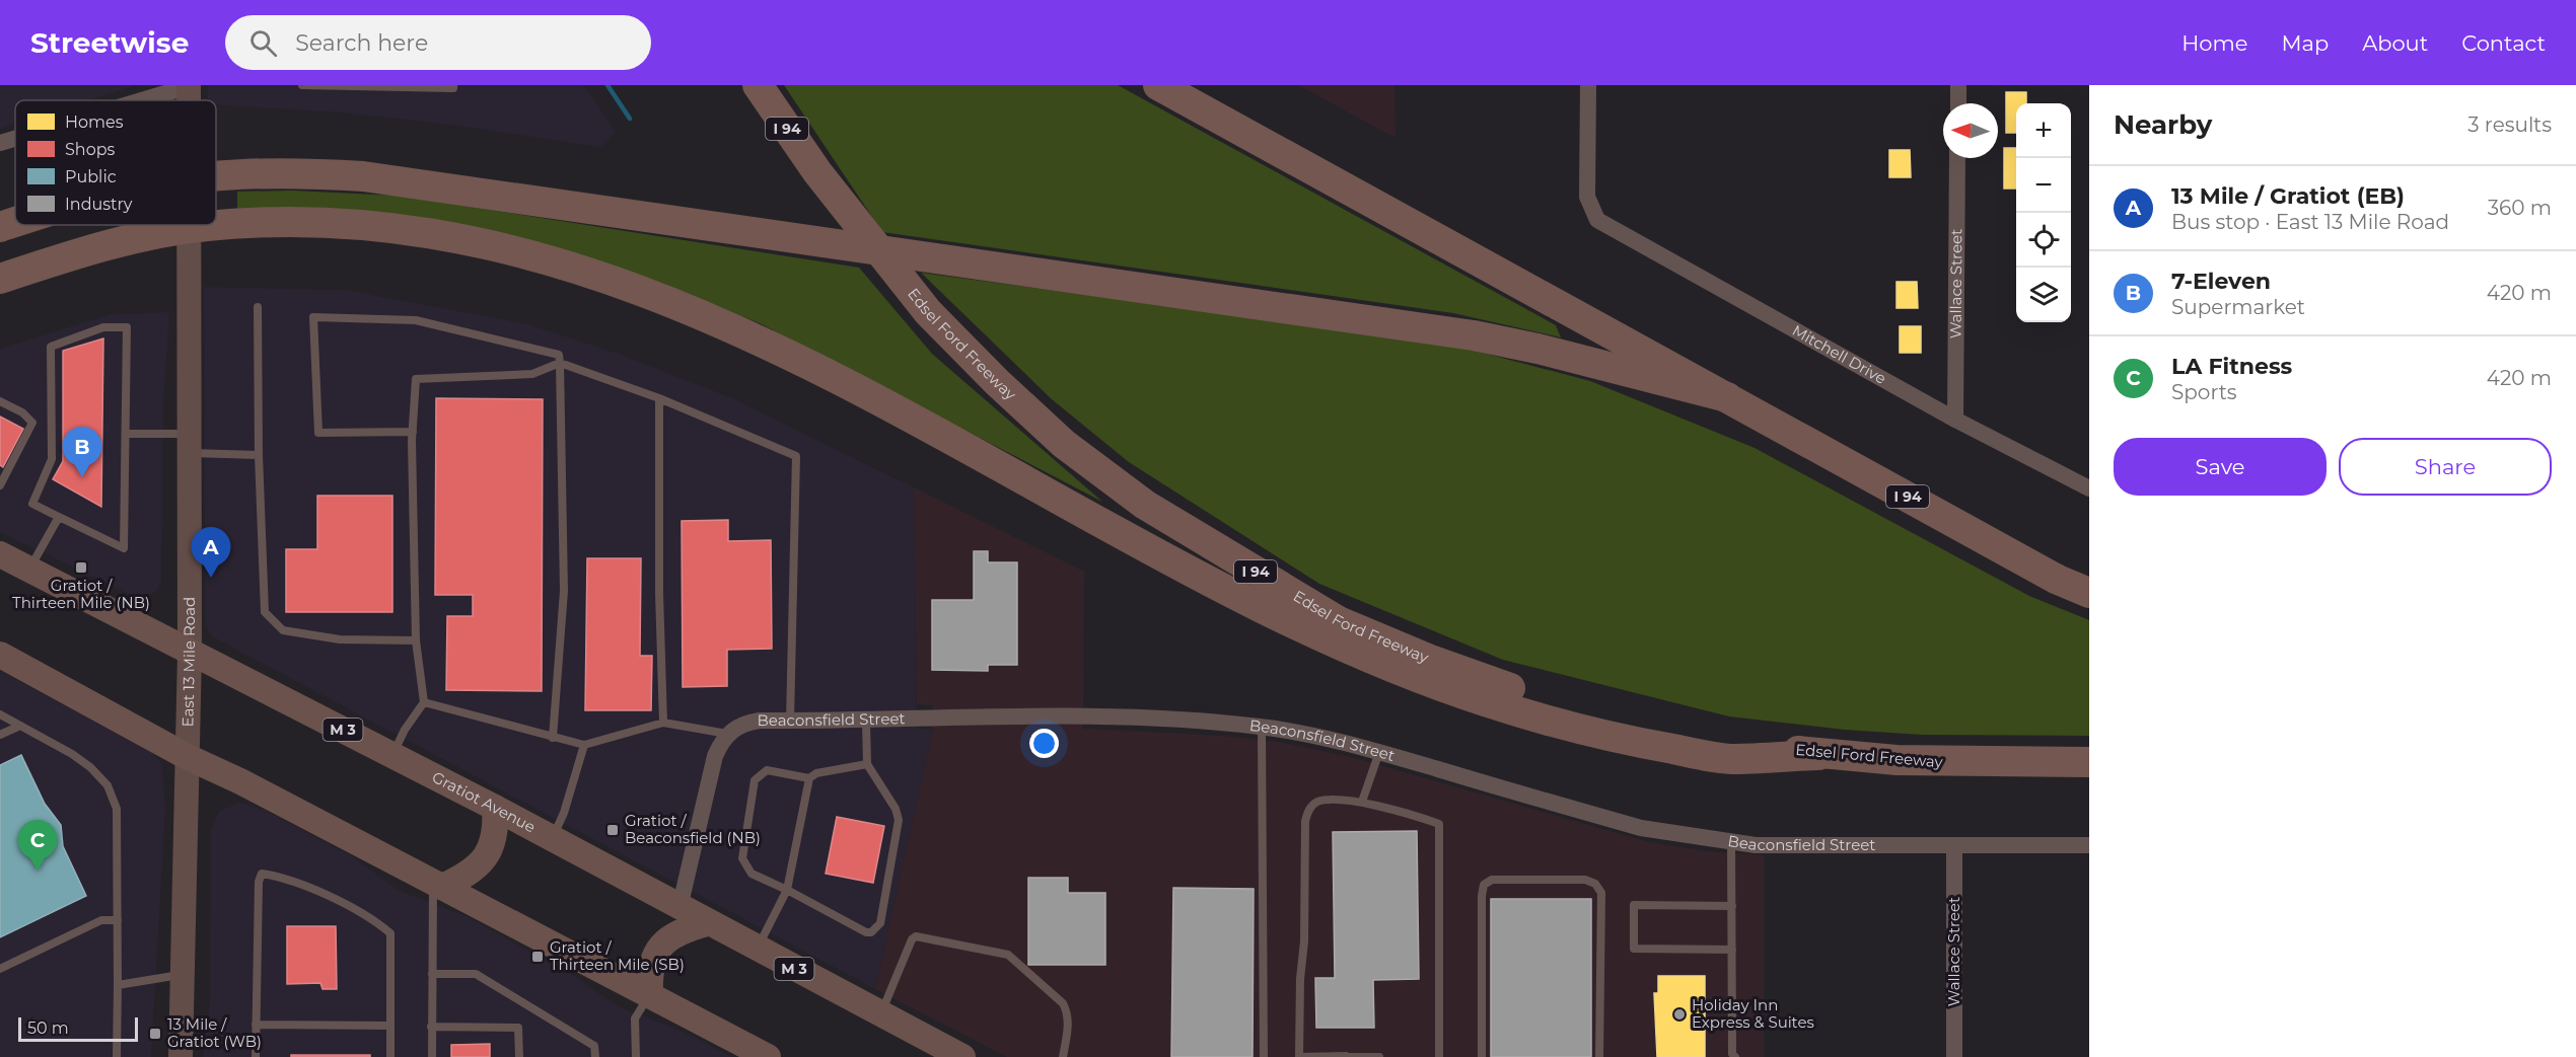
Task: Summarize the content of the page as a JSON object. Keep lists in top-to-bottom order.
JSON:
{
  "streets": {
    "highway": ["I 94", "Edsel Ford Freeway"],
    "main road": ["East 13 Mile Road", "M 3", "Gratiot Avenue"],
    "street": ["Wallace Street", "Mitchell Drive", "Beaconsfield Street"]
  },
  "crossings": [
    ["Wallace Street", "Mitchell Drive"],
    ["Wallace Street", "Beaconsfield Street"],
    ["East 13 Mile Road", "Gratiot Avenue"]
  ],
  "places": {
    "transit": [
      "Gratiot / Thirteen Mile (NB)",
      "Gratiot / Beaconsfield (NB)",
      "Gratiot / Thirteen Mile (SB)",
      "13 Mile / Gratiot (WB)"
    ],
    "other": ["Holiday Inn Express & Suites"]
  },
  "legend": [
    "Homes",
    "Shops",
    "Public",
    "Industry"
  ],
  "scale_bar": "50 m",
  "north": "left",
  "page": {
    "header": "Streetwise",
    "search": "Search here",
    "nav": [
      "Home",
      "Map",
      "About",
      "Contact"
    ],
    "heading": ["Nearby", "3 results"],
    "map_buttons": ["+", "−"],
    "list": [
      {
        "mark": "A",
        "name": "13 Mile / Gratiot (EB)",
        "note": "Bus stop · East 13 Mile Road",
        "value": "360 m"
      },
      {
        "mark": "B",
        "name": "7-Eleven",
        "note": "Supermarket",
        "value": "420 m"
      },
      {
        "mark": "C",
        "name": "LA Fitness",
        "note": "Sports",
        "value": "420 m"
      }
    ],
    "buttons": ["Save", "Share"],
    "pins": ["B", "A", "C"],
    "scale": "50 m"
  }
}
